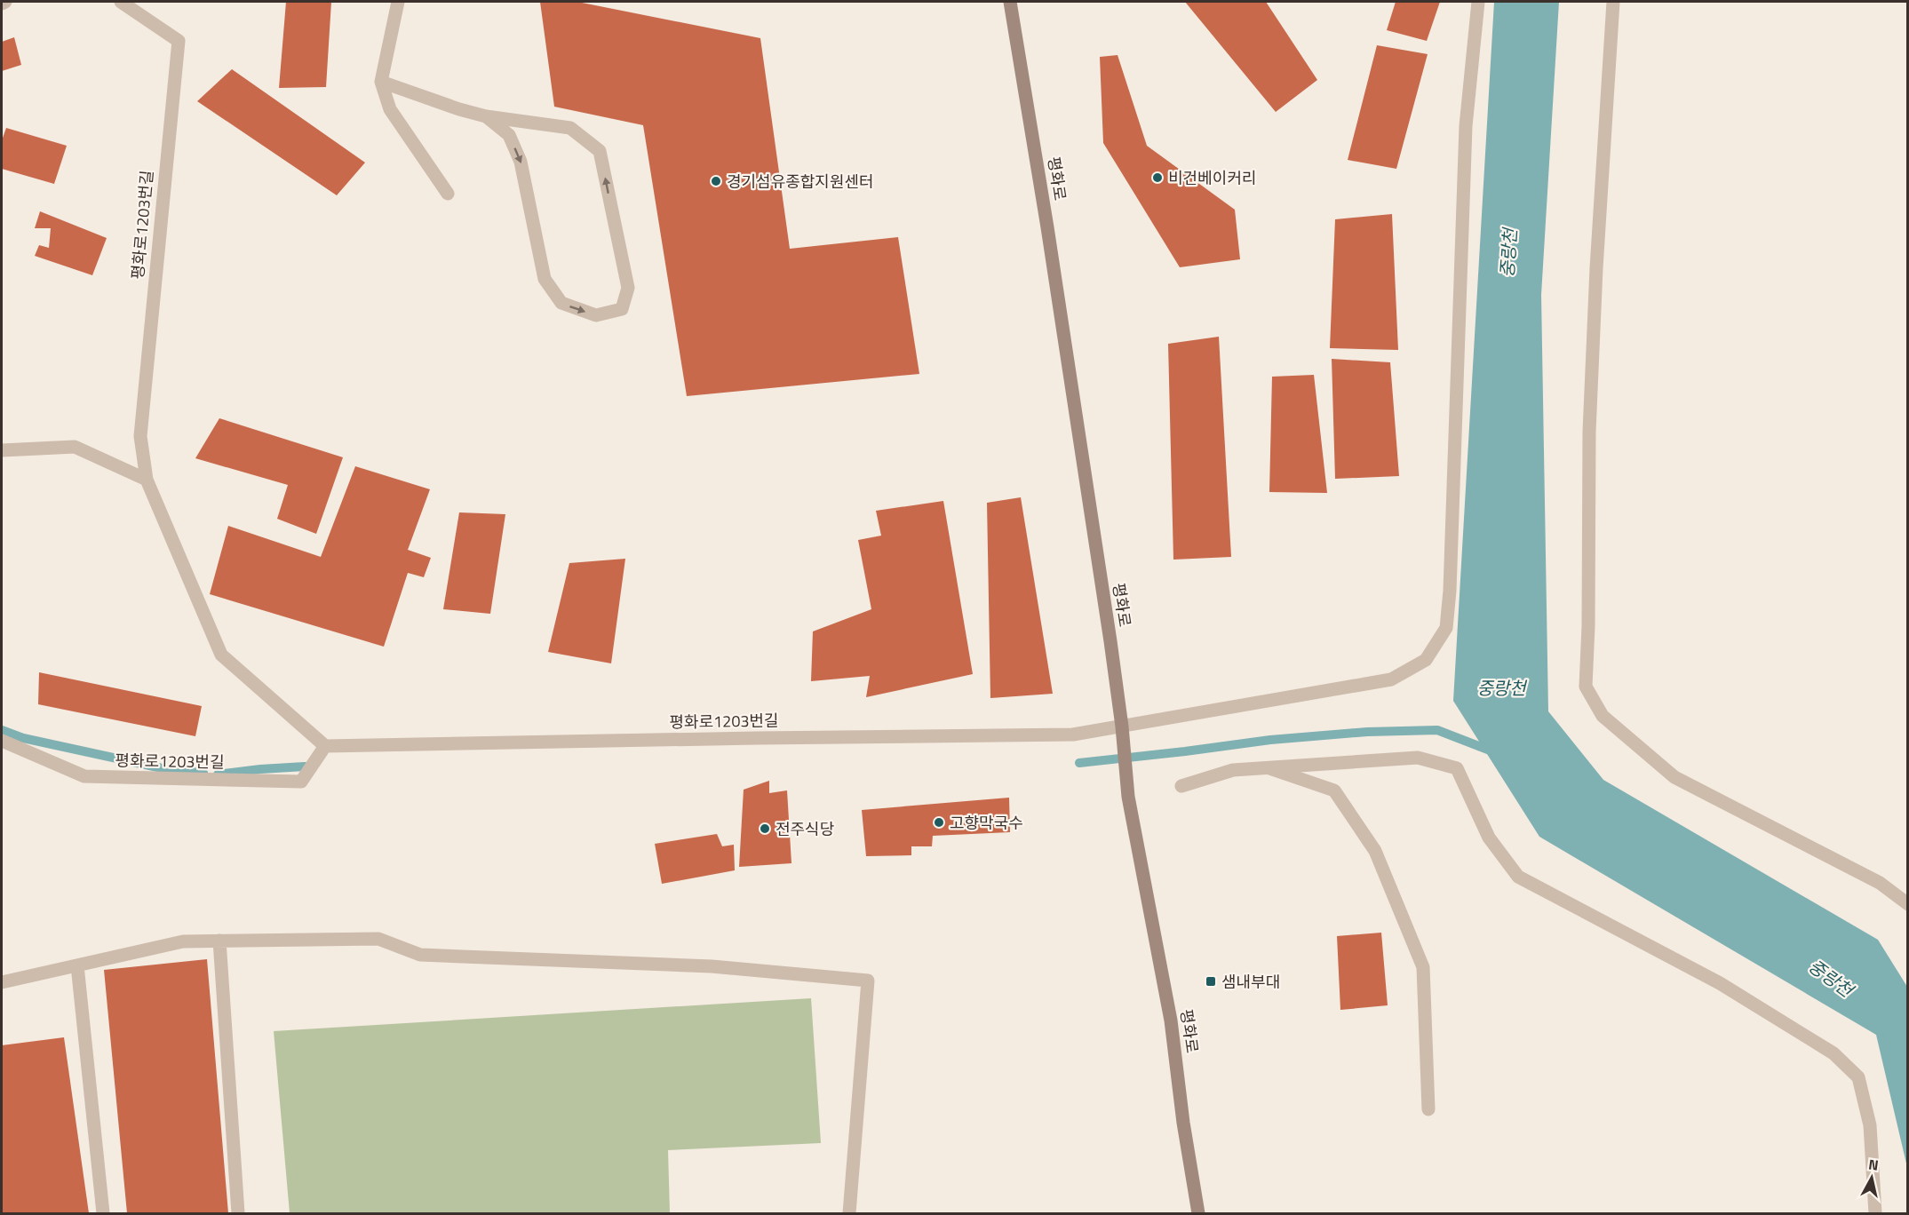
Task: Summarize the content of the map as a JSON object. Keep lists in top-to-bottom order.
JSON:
{
  "streets": {
    "main road": ["평화로"],
    "street": ["평화로1203번길"]
  },
  "crossings": [
    ["평화로", "평화로1203번길"]
  ],
  "water": ["중랑천"],
  "places": {
    "other": [
      "비건베이커리",
      "경기섬유종합지원센터",
      "고향막국수",
      "전주식당"
    ],
    "transit": ["샘내부대"]
  },
  "north": "top"
}
